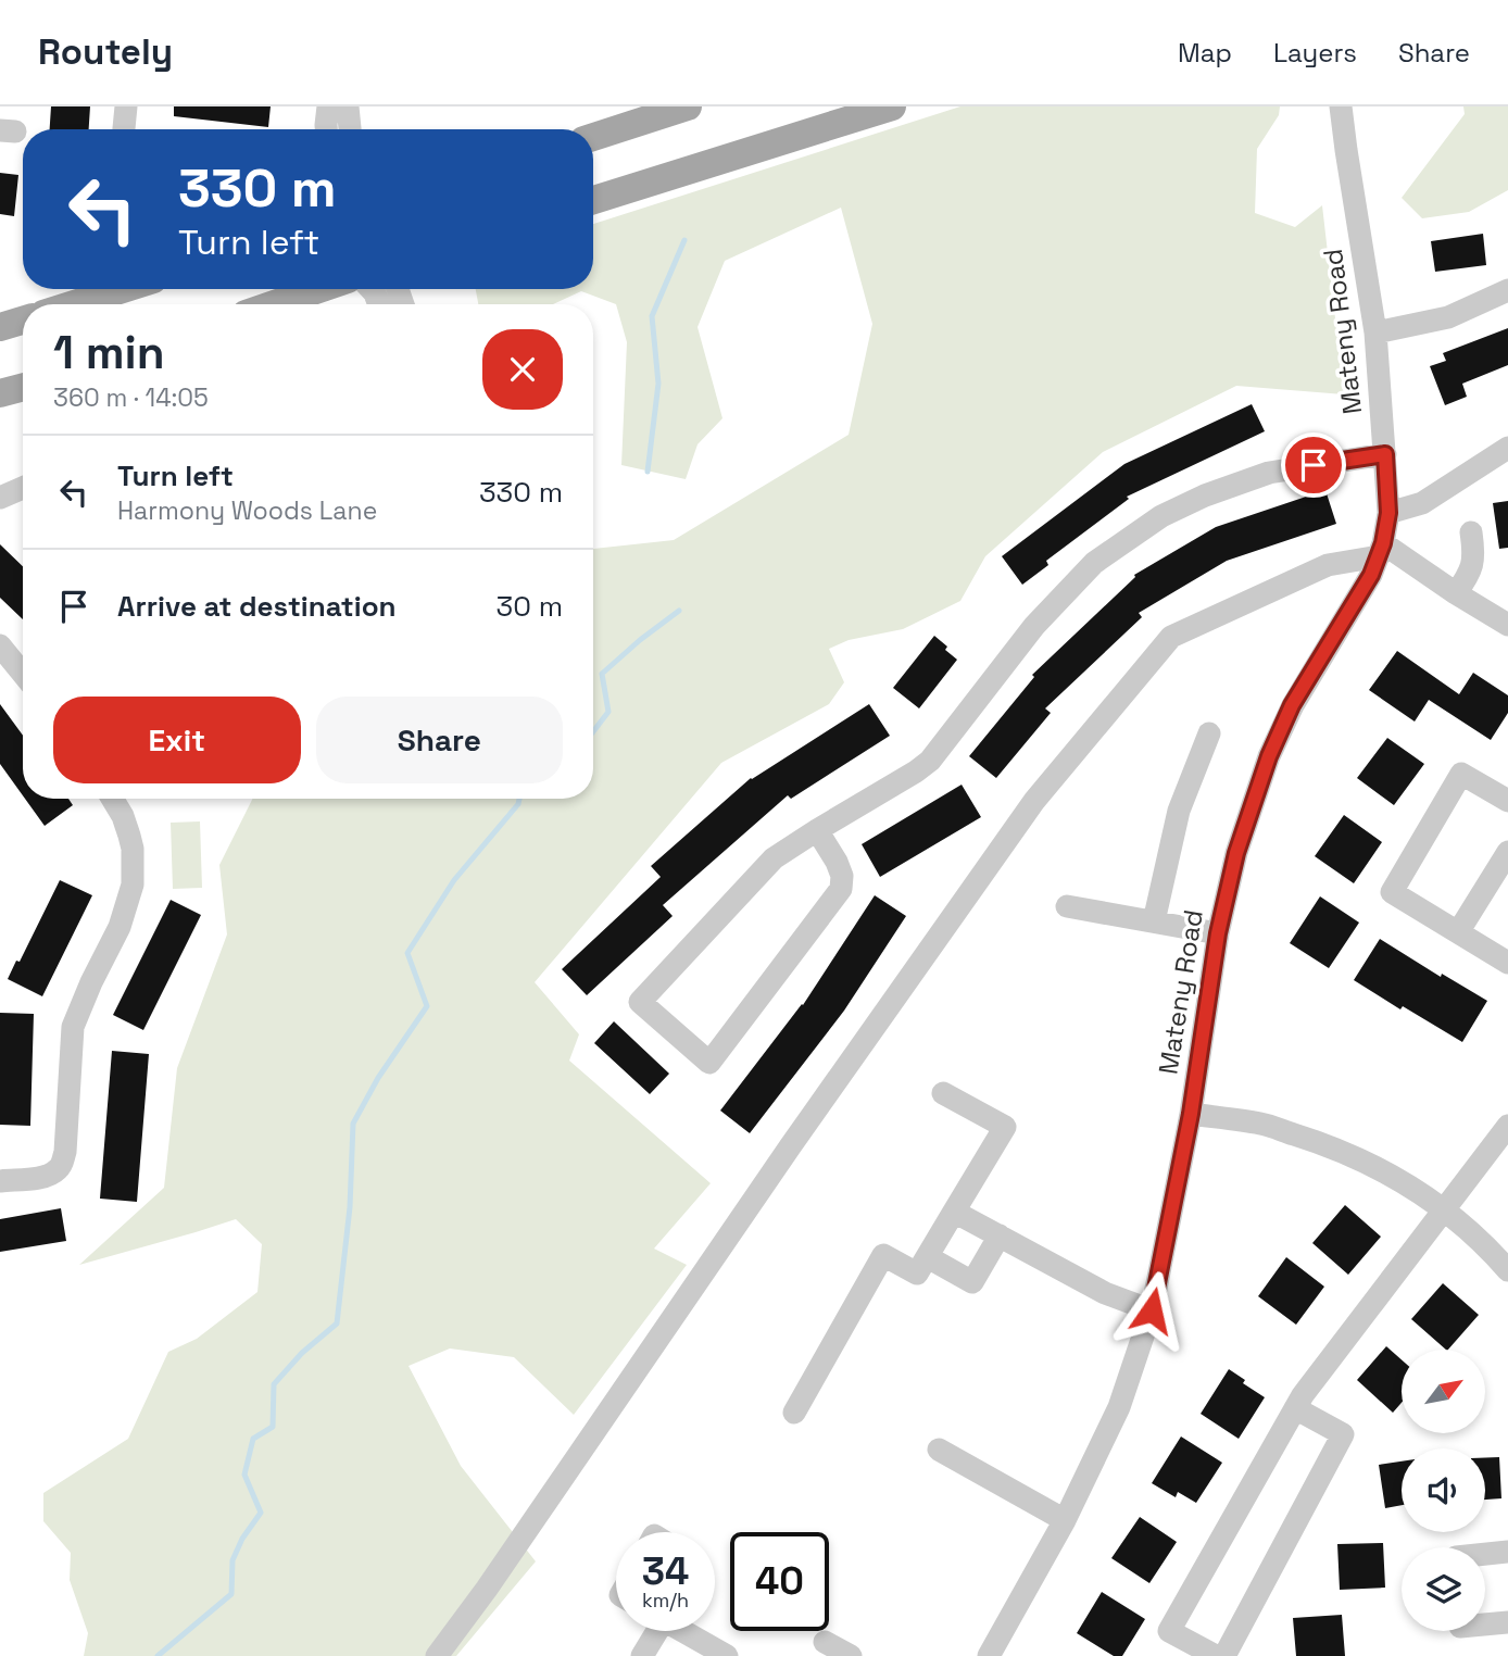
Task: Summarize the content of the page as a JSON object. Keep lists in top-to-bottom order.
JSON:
{
  "streets": {
    "street": ["Mateny Road"]
  },
  "north": "top right",
  "page": {
    "header": "Routely",
    "nav": ["Map", "Layers", "Share"],
    "turn": ["330 m", "Turn left"],
    "heading": ["1 min", "360 m · 14:05"],
    "list": [
      {
        "name": "Turn left",
        "note": "Harmony Woods Lane",
        "value": "330 m"
      },
      {
        "name": "Arrive at destination",
        "value": "30 m"
      }
    ],
    "buttons": ["Exit", "Share"],
    "speed": "34 km/h",
    "limit": "40"
  }
}
